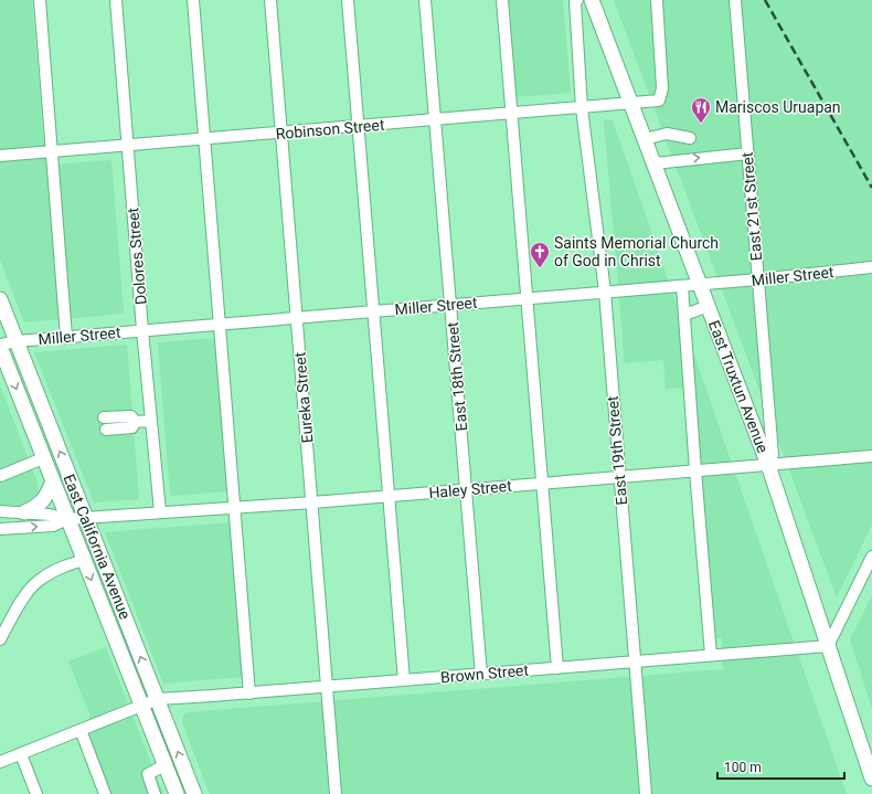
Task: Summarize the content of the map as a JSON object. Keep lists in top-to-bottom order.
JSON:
{
  "streets": {
    "main road": ["East Truxtun Avenue", "East California Avenue"],
    "street": [
      "Robinson Street",
      "East 21st Street",
      "Dolores Street",
      "Miller Street",
      "East 18th Street",
      "Eureka Street",
      "East 19th Street",
      "Haley Street",
      "Brown Street"
    ]
  },
  "crossings": [
    ["Robinson Street", "Dolores Street"],
    ["Robinson Street", "East 18th Street"],
    ["Robinson Street", "East Truxtun Avenue"],
    ["Robinson Street", "Eureka Street"],
    ["Robinson Street", "East 19th Street"],
    ["East 21st Street", "Miller Street"],
    ["East 21st Street", "East Truxtun Avenue"],
    ["East 21st Street", "Haley Street"],
    ["Dolores Street", "Miller Street"],
    ["Dolores Street", "Haley Street"],
    ["Miller Street", "East 18th Street"],
    ["Miller Street", "East Truxtun Avenue"],
    ["Miller Street", "Eureka Street"],
    ["Miller Street", "East 19th Street"],
    ["Miller Street", "East California Avenue"],
    ["East 18th Street", "Haley Street"],
    ["East 18th Street", "Brown Street"],
    ["East Truxtun Avenue", "Haley Street"],
    ["East Truxtun Avenue", "Brown Street"],
    ["Eureka Street", "Haley Street"],
    ["Eureka Street", "Brown Street"],
    ["East 19th Street", "Haley Street"],
    ["East 19th Street", "Brown Street"],
    ["Haley Street", "East California Avenue"],
    ["East California Avenue", "Brown Street"]
  ],
  "places": {
    "restaurant": ["Mariscos Uruapan"],
    "church": ["Saints Memorial Church of God in Christ"]
  },
  "scale_bar": "100 m"
}
